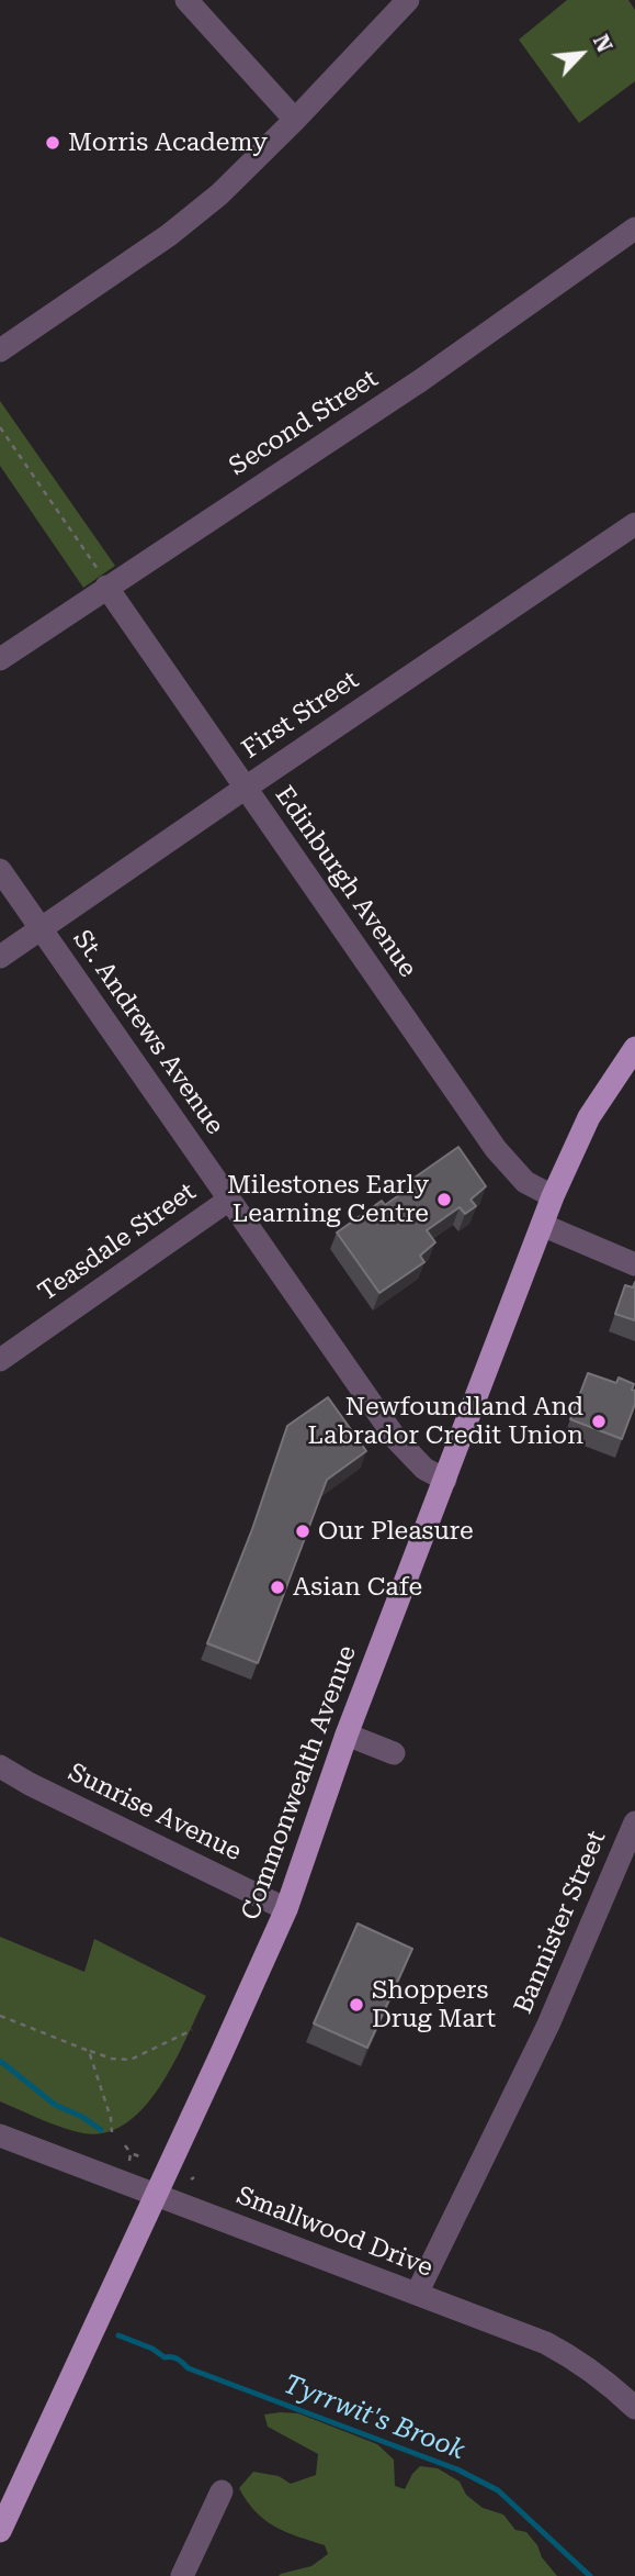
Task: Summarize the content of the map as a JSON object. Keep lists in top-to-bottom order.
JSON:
{
  "streets": {
    "main road": ["Commonwealth Avenue"],
    "street": [
      "Second Street",
      "First Street",
      "Edinburgh Avenue",
      "St. Andrews Avenue",
      "Teasdale Street",
      "Sunrise Avenue",
      "Bannister Street",
      "Smallwood Drive"
    ]
  },
  "crossings": [
    ["Second Street", "Edinburgh Avenue"],
    ["First Street", "Edinburgh Avenue"],
    ["First Street", "St. Andrews Avenue"],
    ["Edinburgh Avenue", "Commonwealth Avenue"],
    ["St. Andrews Avenue", "Teasdale Street"],
    ["St. Andrews Avenue", "Commonwealth Avenue"],
    ["Commonwealth Avenue", "Sunrise Avenue"],
    ["Commonwealth Avenue", "Smallwood Drive"],
    ["Bannister Street", "Smallwood Drive"]
  ],
  "water": ["Tyrrwit's Brook"],
  "places": [
    "Morris Academy",
    "Milestones Early Learning Centre",
    "Newfoundland And Labrador Credit Union",
    "Our Pleasure",
    "Asian Cafe",
    "Shoppers Drug Mart"
  ],
  "north": "top right"
}
